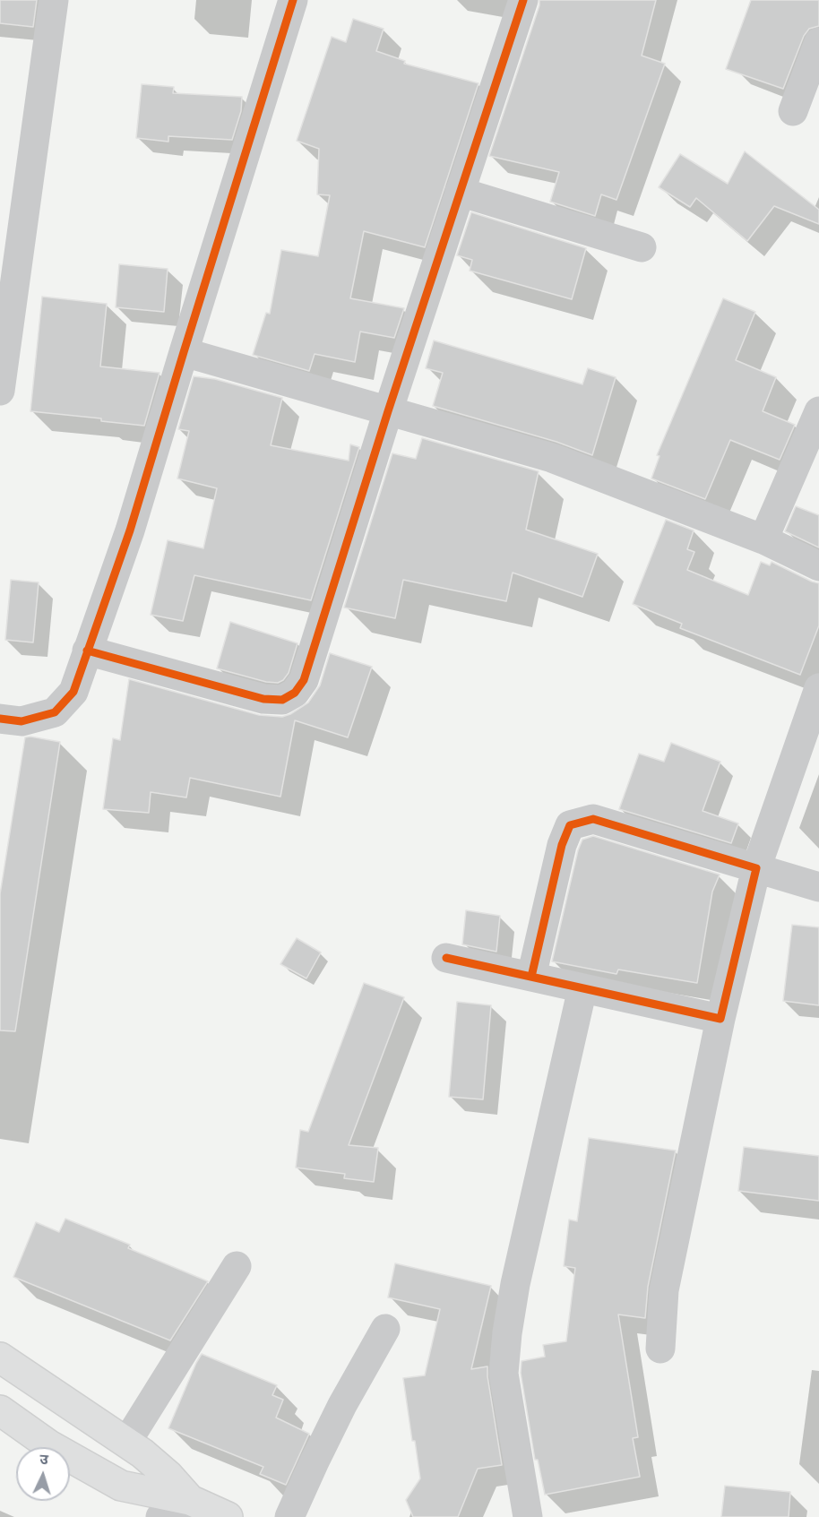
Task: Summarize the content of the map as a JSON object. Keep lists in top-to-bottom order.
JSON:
{
  "north": "top"
}
